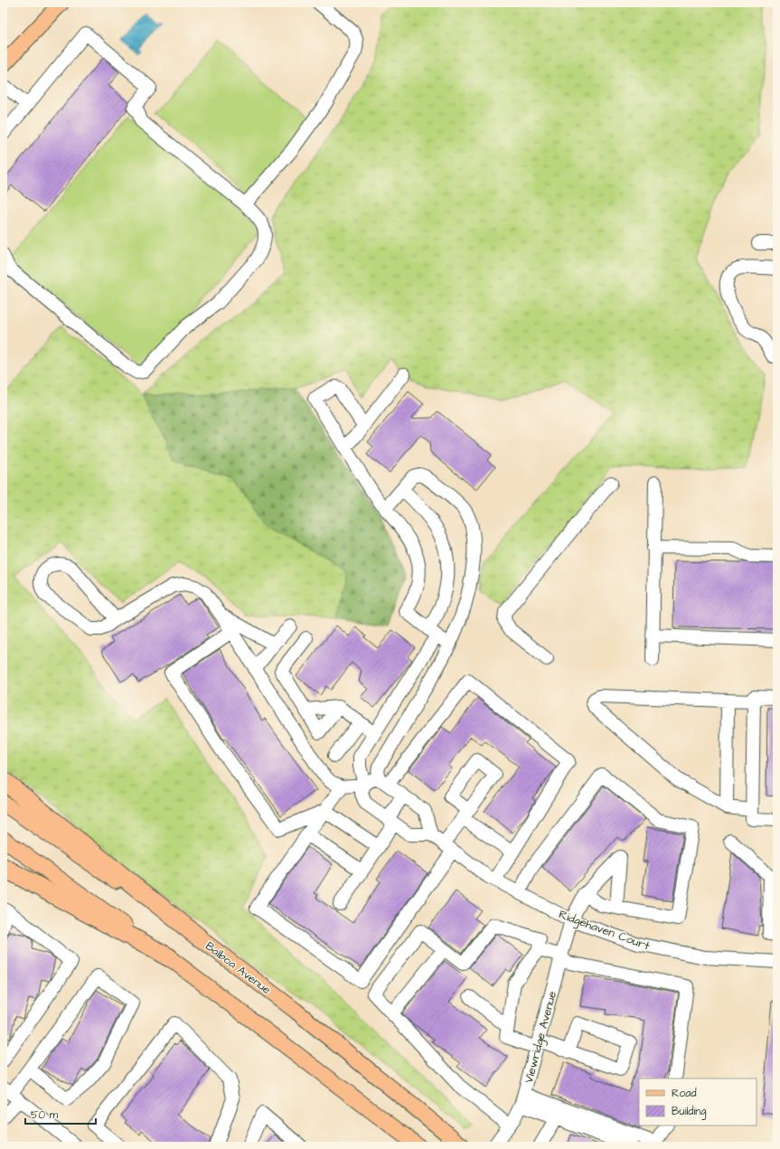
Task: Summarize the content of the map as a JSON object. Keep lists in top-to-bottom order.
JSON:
{
  "streets": {
    "main road": ["Balboa Avenue"],
    "street": ["Ridgehaven Court", "Viewridge Avenue"]
  },
  "crossings": [
    ["Ridgehaven Court", "Viewridge Avenue"]
  ],
  "legend": ["Road", "Building"],
  "scale_bar": "50 m"
}
